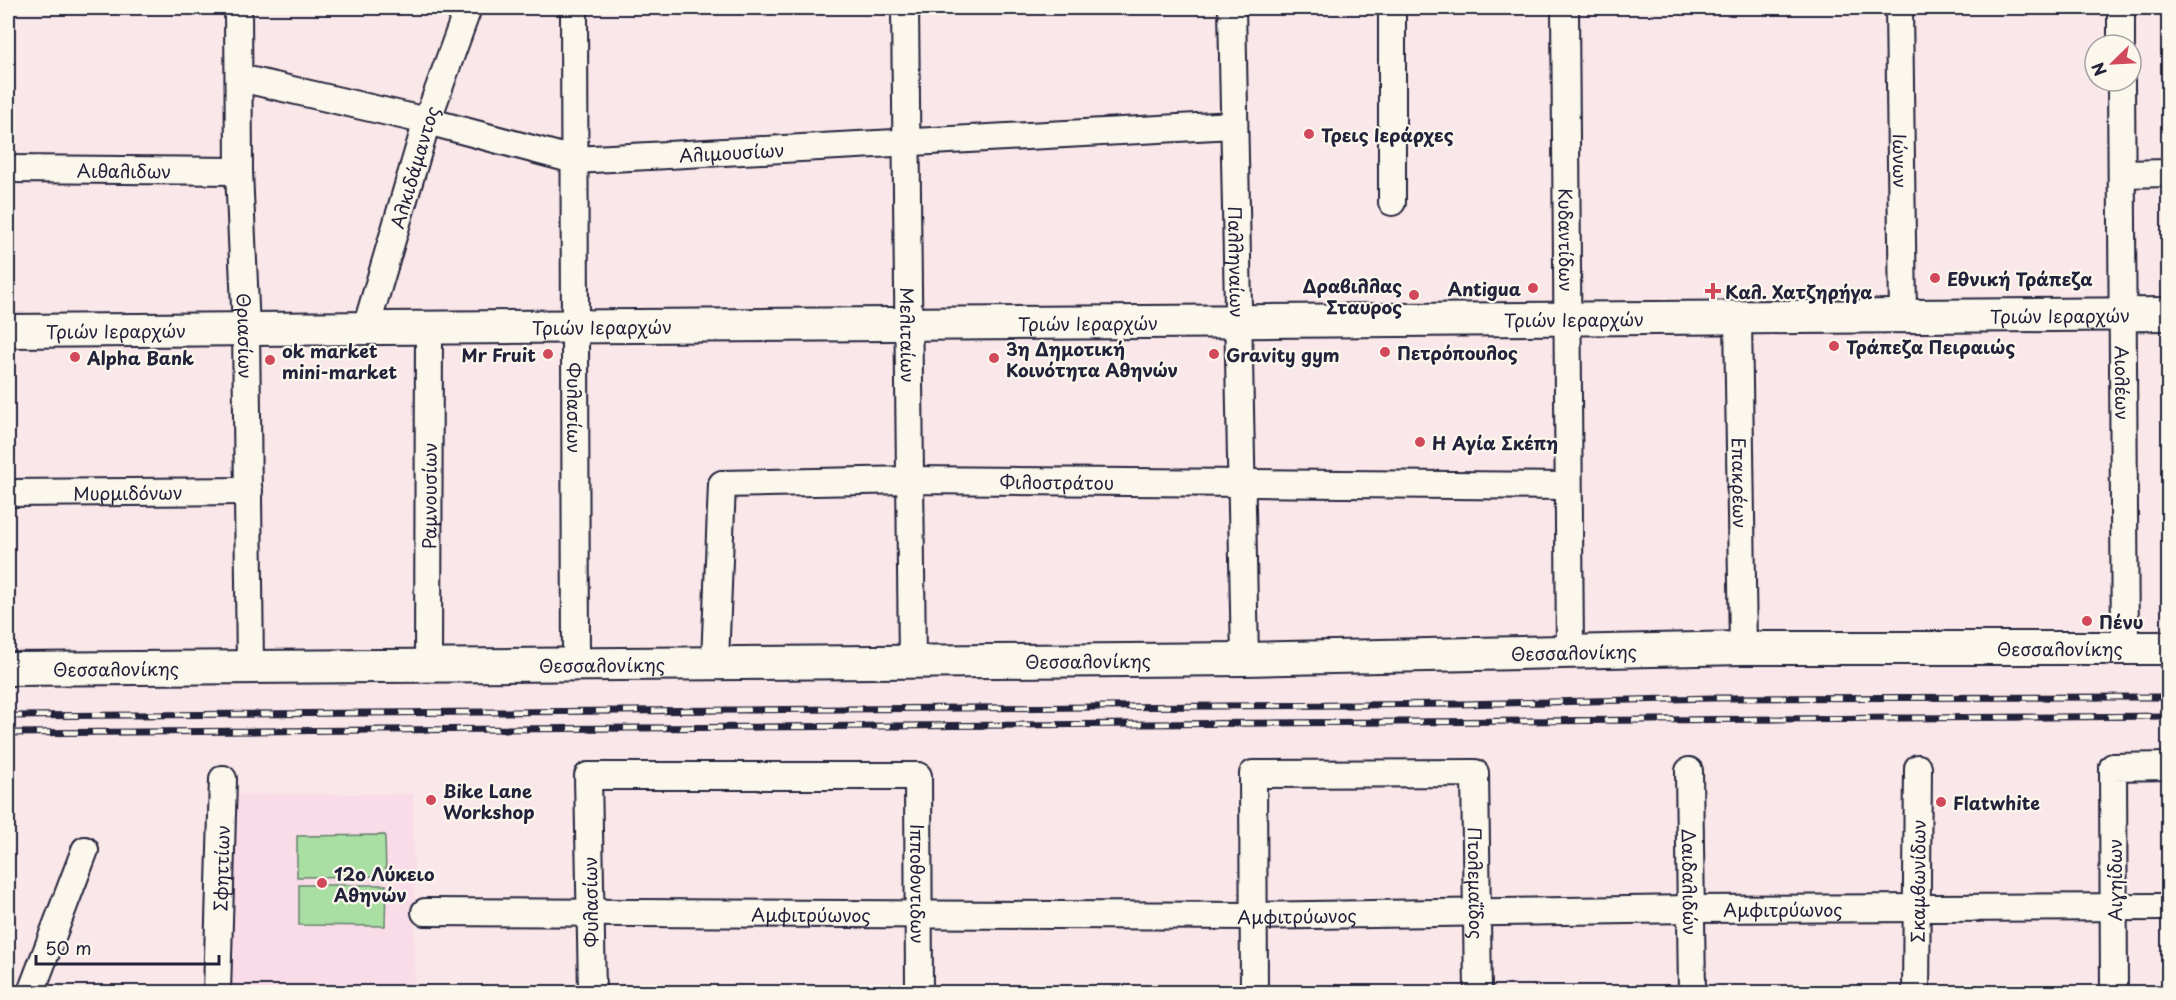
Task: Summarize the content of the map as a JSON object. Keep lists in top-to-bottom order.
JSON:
{
  "streets": {
    "street": [
      "Αλιμουσίων",
      "Ιώνων",
      "Αλκιδάμαντος",
      "Αιθαλιδων",
      "Κυδαντίδων",
      "Παλληναίων",
      "Τριών Ιεραρχών",
      "Μελιταίων",
      "Θριασίων",
      "Αιολέων",
      "Φυλασίων",
      "Φιλοστράτου",
      "Επακρέων",
      "Μυρμιδόνων",
      "Ραμνουσίων",
      "Θεσσαλονίκης",
      "Σφηττίων",
      "Σκαμβωνίδων",
      "Αιγηίδων",
      "Δαιδαλιδών",
      "Πτολεμαΐδος",
      "Ιπποθοντιδων",
      "Αμφιτρύωνος"
    ]
  },
  "crossings": [
    ["Αλιμουσίων", "Αλκιδάμαντος"],
    ["Αλιμουσίων", "Παλληναίων"],
    ["Αλιμουσίων", "Μελιταίων"],
    ["Αλιμουσίων", "Θριασίων"],
    ["Αλιμουσίων", "Φυλασίων"],
    ["Ιώνων", "Τριών Ιεραρχών"],
    ["Αλκιδάμαντος", "Τριών Ιεραρχών"],
    ["Αιθαλιδων", "Θριασίων"],
    ["Κυδαντίδων", "Τριών Ιεραρχών"],
    ["Κυδαντίδων", "Φιλοστράτου"],
    ["Κυδαντίδων", "Θεσσαλονίκης"],
    ["Παλληναίων", "Τριών Ιεραρχών"],
    ["Παλληναίων", "Φιλοστράτου"],
    ["Παλληναίων", "Θεσσαλονίκης"],
    ["Τριών Ιεραρχών", "Μελιταίων"],
    ["Τριών Ιεραρχών", "Θριασίων"],
    ["Τριών Ιεραρχών", "Αιολέων"],
    ["Τριών Ιεραρχών", "Φυλασίων"],
    ["Τριών Ιεραρχών", "Επακρέων"],
    ["Τριών Ιεραρχών", "Ραμνουσίων"],
    ["Μελιταίων", "Φιλοστράτου"],
    ["Μελιταίων", "Θεσσαλονίκης"],
    ["Θριασίων", "Μυρμιδόνων"],
    ["Θριασίων", "Θεσσαλονίκης"],
    ["Αιολέων", "Θεσσαλονίκης"],
    ["Φυλασίων", "Θεσσαλονίκης"],
    ["Φυλασίων", "Ιπποθοντιδων"],
    ["Φυλασίων", "Αμφιτρύωνος"],
    ["Φιλοστράτου", "Θεσσαλονίκης"],
    ["Επακρέων", "Θεσσαλονίκης"],
    ["Ραμνουσίων", "Θεσσαλονίκης"],
    ["Σκαμβωνίδων", "Αμφιτρύωνος"],
    ["Αιγηίδων", "Αμφιτρύωνος"],
    ["Δαιδαλιδών", "Αμφιτρύωνος"],
    ["Πτολεμαΐδος", "Αμφιτρύωνος"],
    ["Ιπποθοντιδων", "Αμφιτρύωνος"]
  ],
  "places": {
    "other": [
      "Τρεις Ιεράρχες",
      "Εθνική Τράπεζα",
      "Antigua",
      "Δραβιλλας Σταυρος",
      "Τράπεζα Πειραιώς",
      "Πετρόπουλος",
      "Mr Fruit",
      "Gravity gym",
      "Alpha Bank",
      "3η Δημοτική Κοινότητα Αθηνών",
      "ok market mini-market",
      "Η Αγία Σκέπη",
      "Πένυ",
      "Bike Lane Workshop",
      "Flatwhite",
      "12ο Λύκειο Αθηνών"
    ],
    "health": ["Καλ. Χατζηρήγα"]
  },
  "scale_bar": "50 m",
  "north": "bottom left"
}
